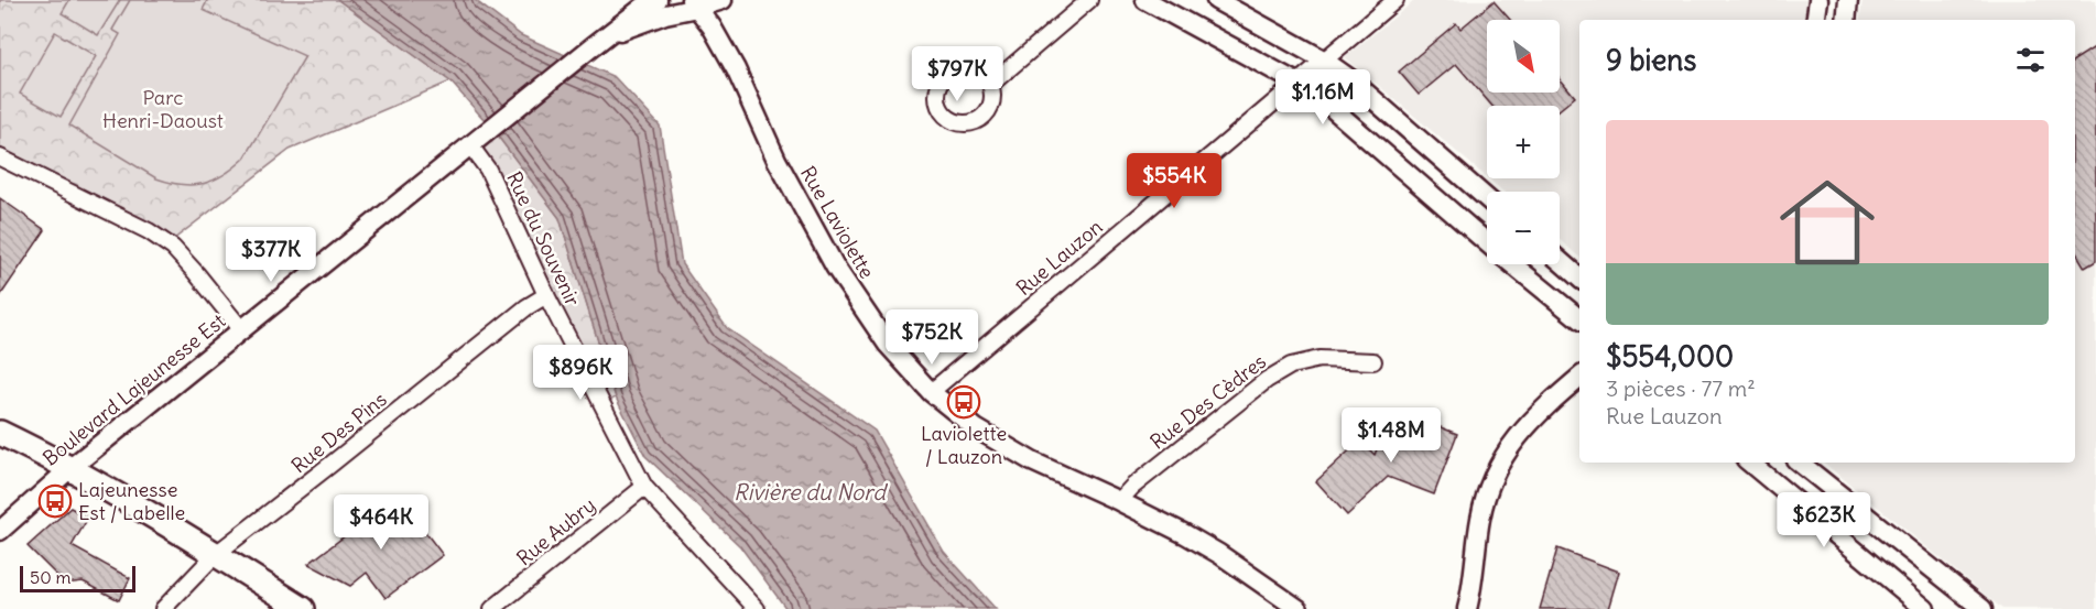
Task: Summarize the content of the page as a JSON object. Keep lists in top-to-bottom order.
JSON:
{
  "streets": {
    "street": [
      "Rue Laviolette",
      "Rue du Souvenir",
      "Rue Lauzon",
      "Boulevard Lajeunesse Est",
      "Rue Des Cèdres",
      "Rue Des Pins",
      "Rue Aubry"
    ]
  },
  "crossings": [
    ["Rue Laviolette", "Rue Lauzon"],
    ["Rue Laviolette", "Boulevard Lajeunesse Est"],
    ["Rue Laviolette", "Rue Des Cèdres"],
    ["Rue du Souvenir", "Boulevard Lajeunesse Est"],
    ["Rue du Souvenir", "Rue Des Pins"],
    ["Rue du Souvenir", "Rue Aubry"]
  ],
  "water": ["Rivière du Nord"],
  "parks": ["Parc Henri-Daoust"],
  "places": {
    "bus stop": ["Laviolette / Lauzon", "Lajeunesse Est / Labelle"]
  },
  "scale_bar": "50 m",
  "north": "bottom right",
  "page": {
    "map_buttons": ["+", "−"],
    "heading": "9 biens",
    "price": [
      "$797K",
      "$1.16M",
      "$554K",
      "$377K",
      "$752K",
      "$896K",
      "$1.48M",
      "$623K",
      "$464K"
    ],
    "list": [
      {
        "name": "$554,000",
        "note": "3 pièces · 77 m² · Rue Lauzon"
      }
    ],
    "scale": "50 m"
  }
}
